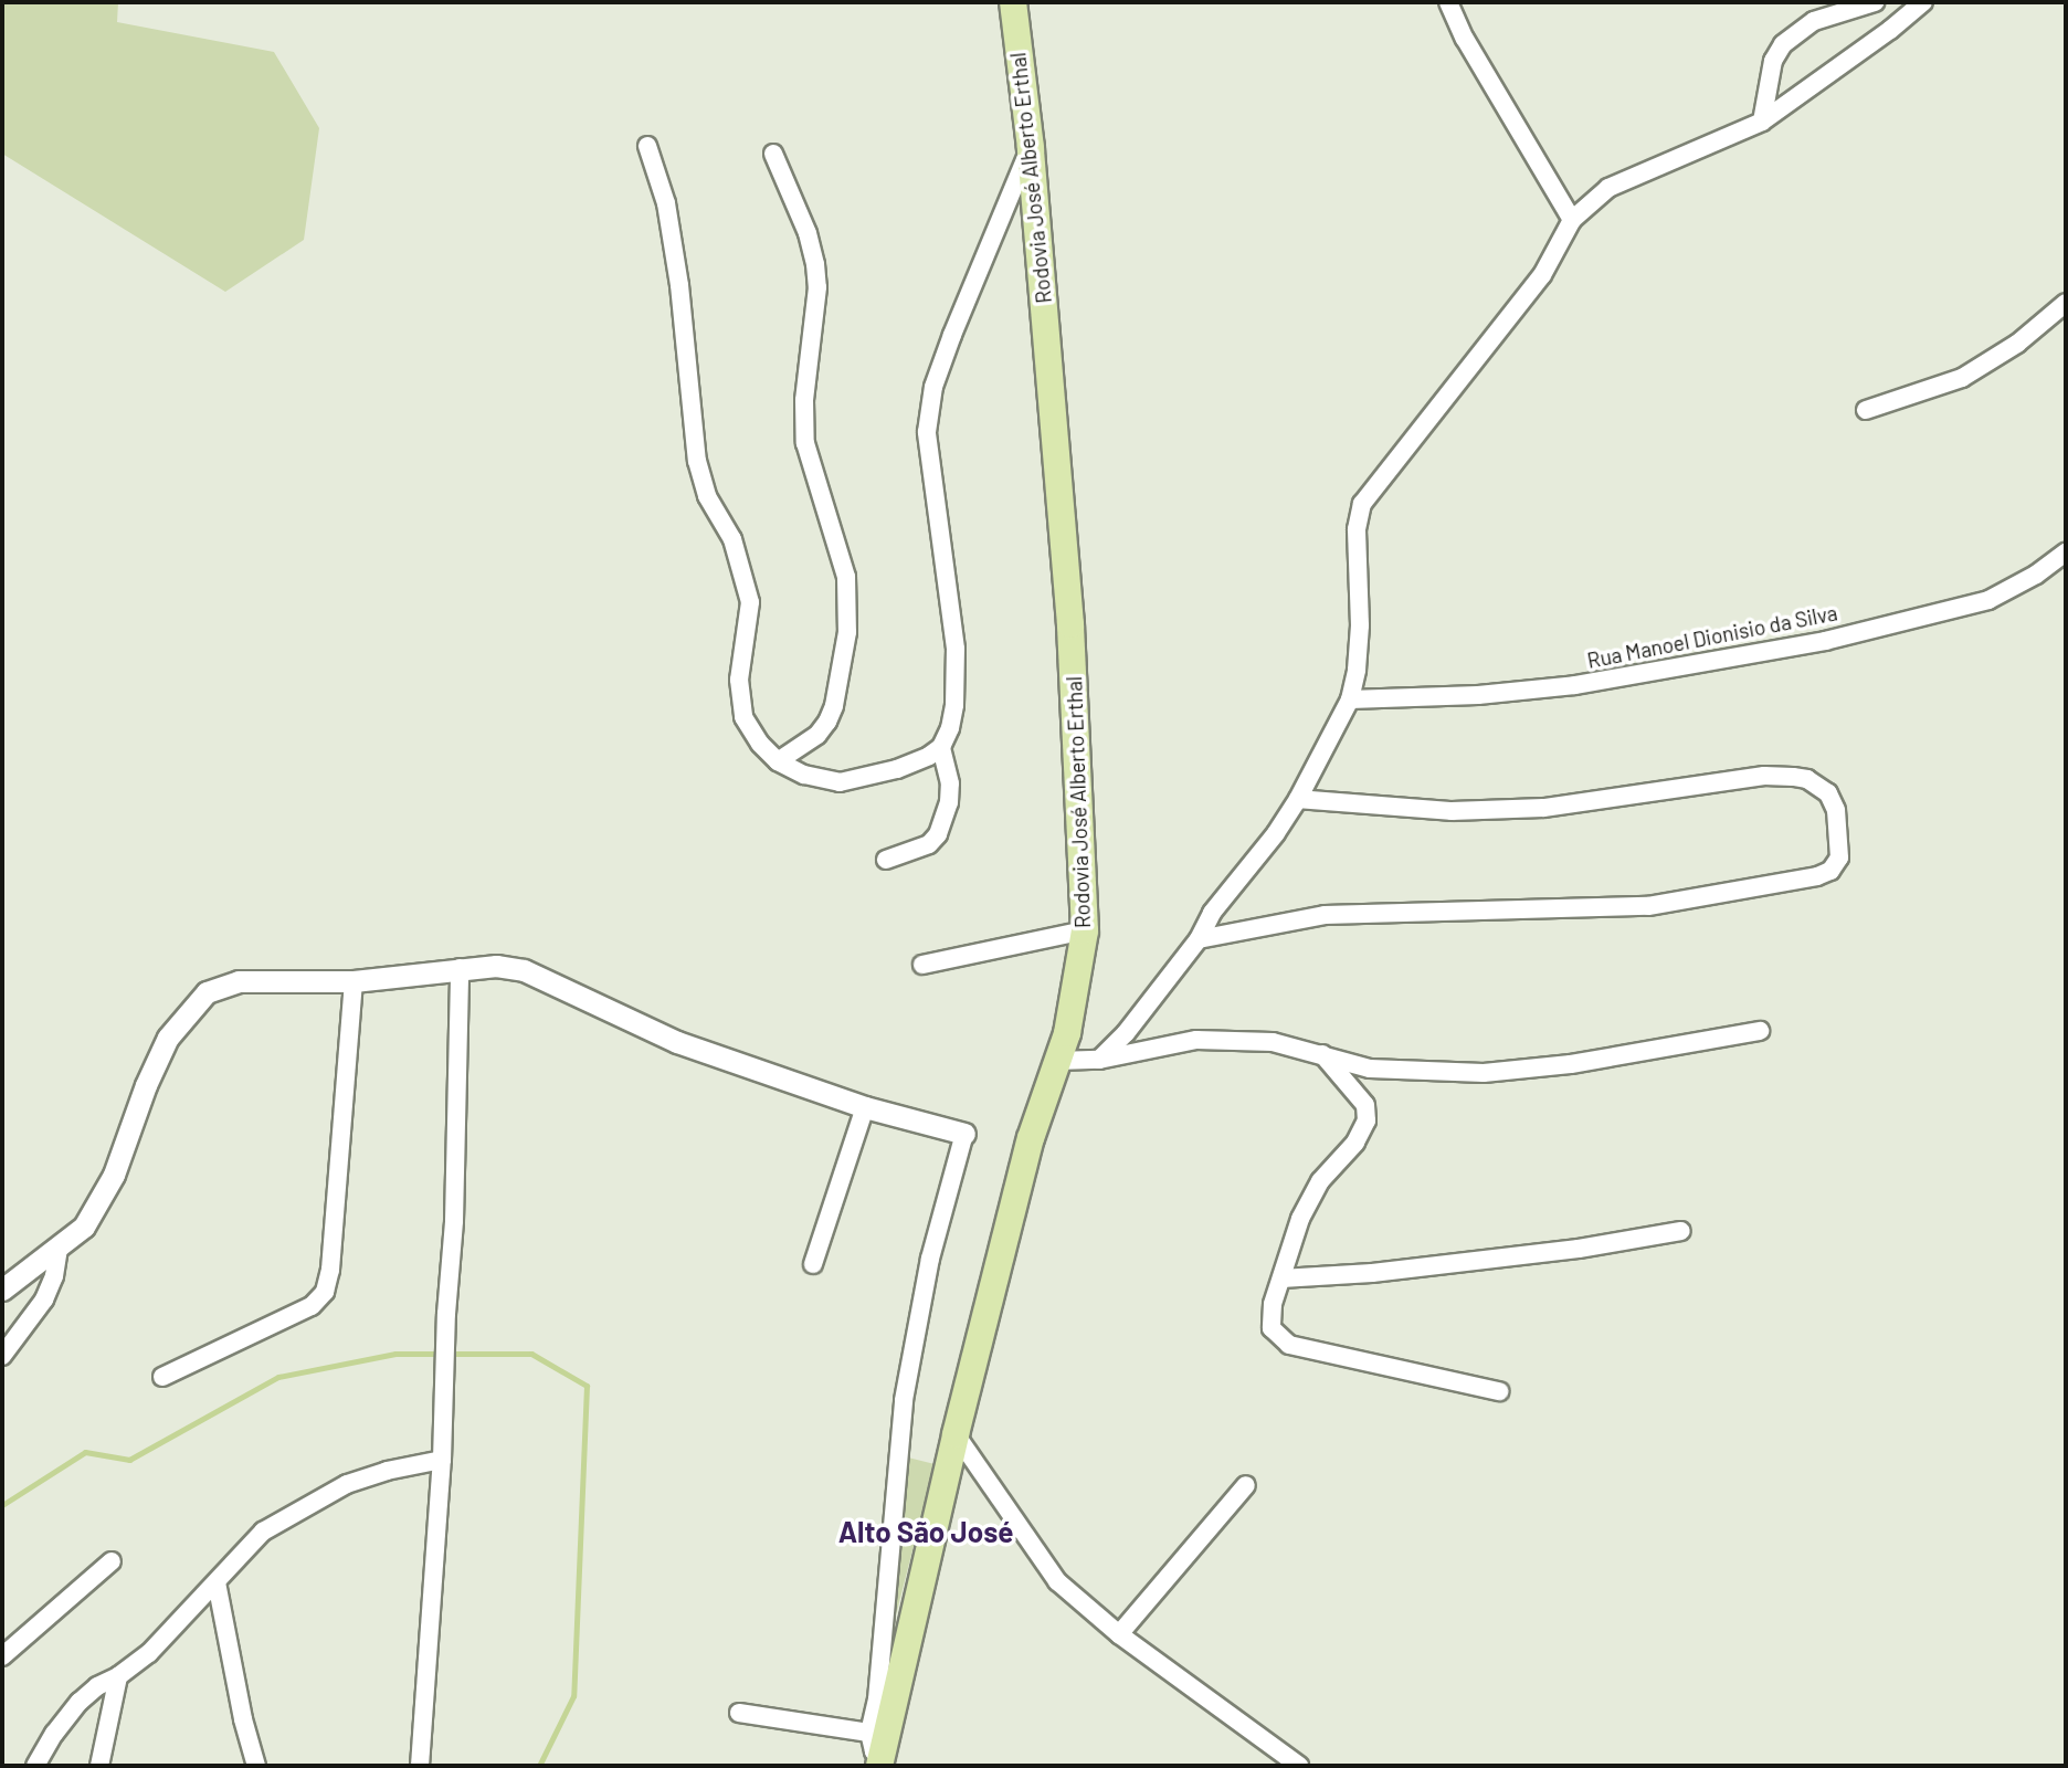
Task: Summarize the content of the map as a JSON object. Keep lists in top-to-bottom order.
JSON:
{
  "streets": {
    "main road": ["Rodovia José Alberto Erthal"],
    "street": ["Rua Manoel Dionisio da Silva"]
  },
  "districts": ["Alto São José"]
}
